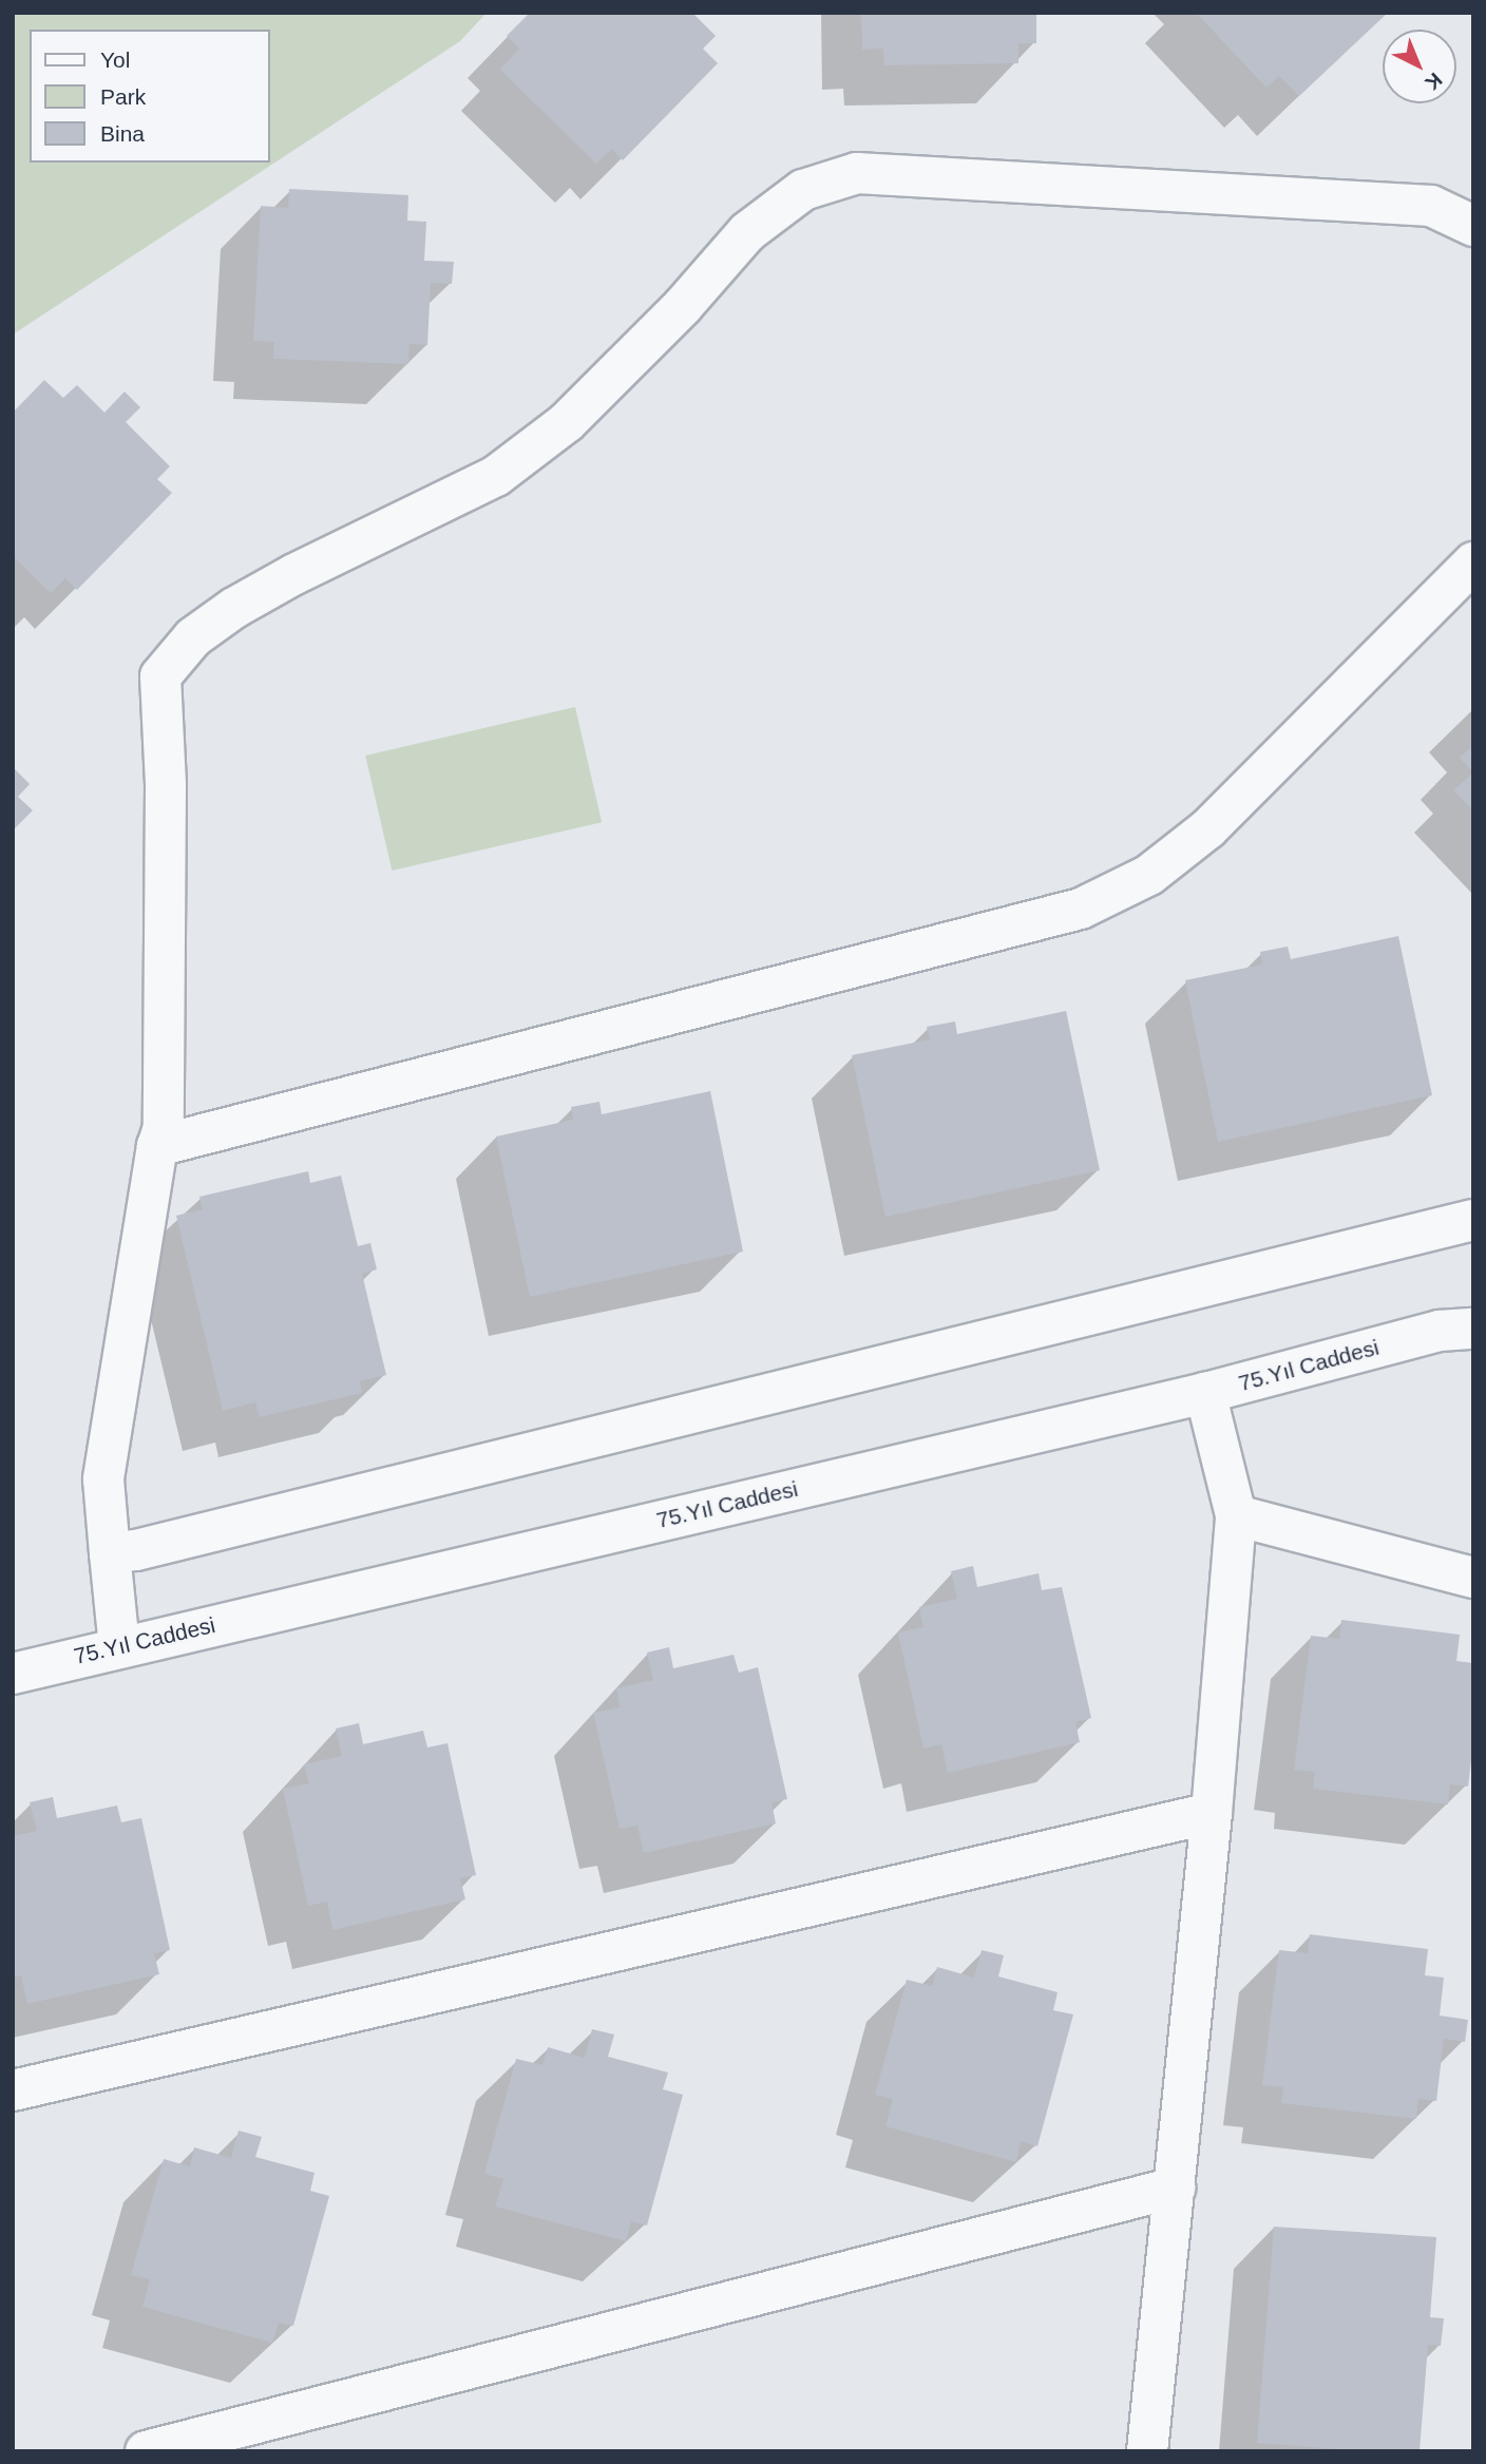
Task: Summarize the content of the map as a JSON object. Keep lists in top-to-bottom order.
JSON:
{
  "streets": {
    "street": ["75.Yıl Caddesi"]
  },
  "legend": ["Yol", "Park", "Bina"],
  "north": "bottom right"
}
